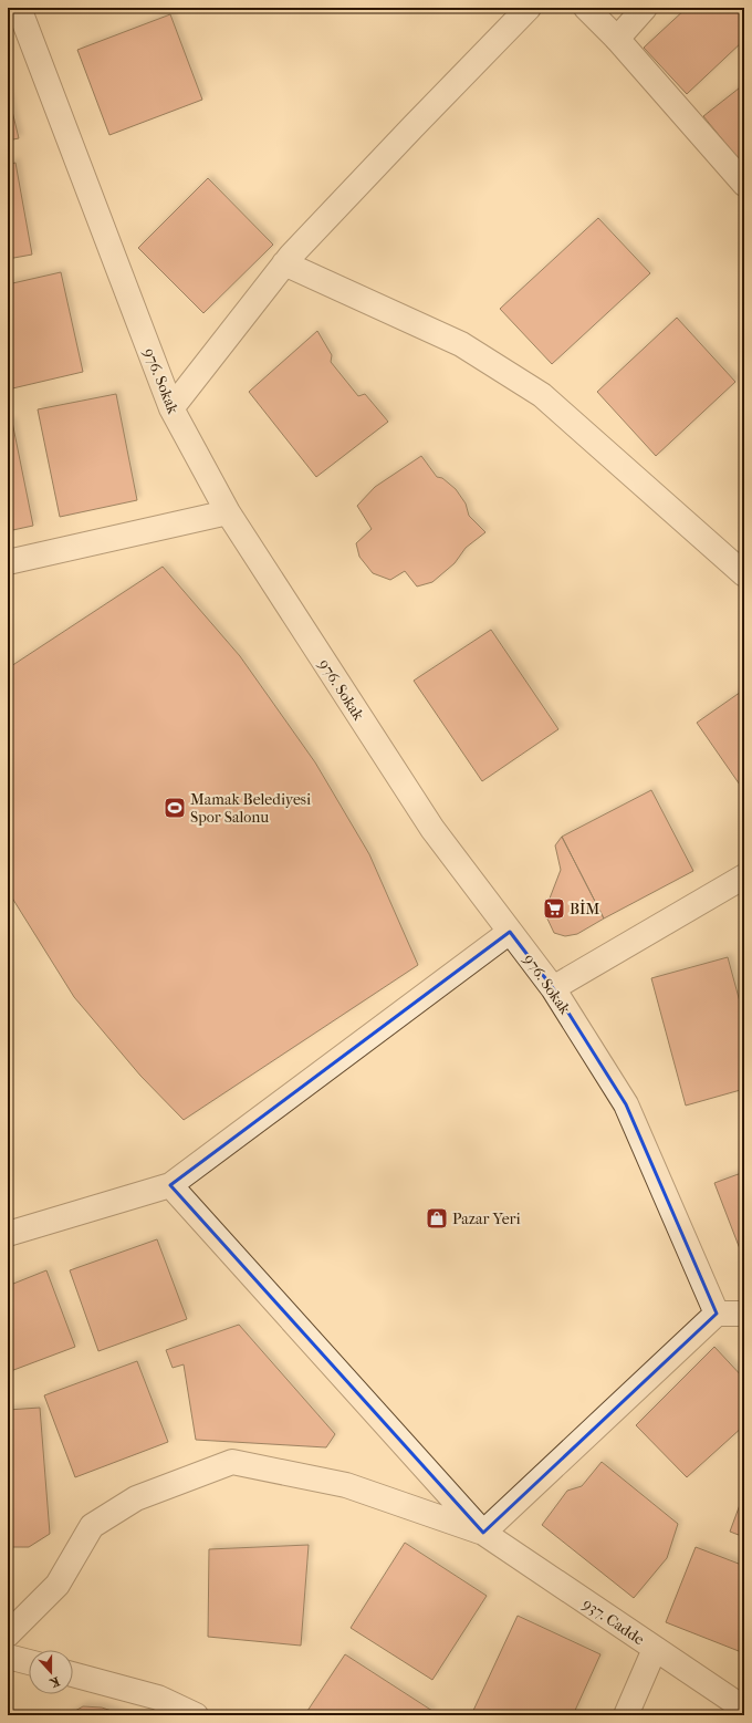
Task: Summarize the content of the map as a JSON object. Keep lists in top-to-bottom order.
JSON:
{
  "streets": {
    "street": ["976. Sokak", "937. Cadde"]
  },
  "places": {
    "sports": ["Mamak Belediyesi Spor Salonu"],
    "supermarket": ["BİM"],
    "shop": ["Pazar Yeri"]
  },
  "north": "bottom"
}
